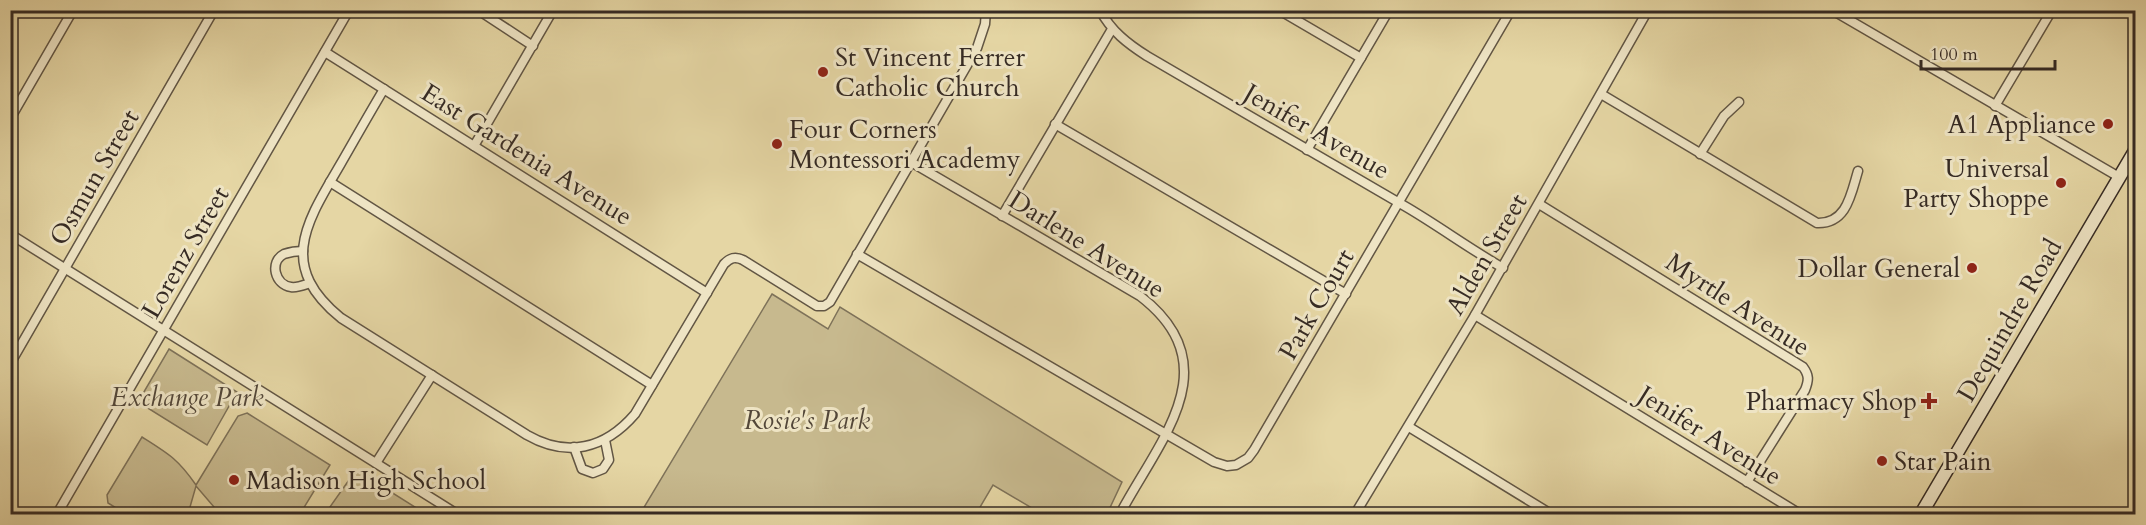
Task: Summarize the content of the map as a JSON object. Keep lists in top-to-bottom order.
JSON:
{
  "streets": {
    "main road": ["Dequindre Road"],
    "street": [
      "Jenifer Avenue",
      "East Gardenia Avenue",
      "Osmun Street",
      "Darlene Avenue",
      "Lorenz Street",
      "Alden Street",
      "Park Court",
      "Myrtle Avenue"
    ]
  },
  "crossings": [
    ["Jenifer Avenue", "Alden Street"],
    ["Jenifer Avenue", "Park Court"],
    ["Jenifer Avenue", "Myrtle Avenue"],
    ["East Gardenia Avenue", "Lorenz Street"],
    ["Darlene Avenue", "Park Court"],
    ["Alden Street", "Myrtle Avenue"]
  ],
  "parks": ["Exchange Park", "Rosie's Park"],
  "places": {
    "other": [
      "St Vincent Ferrer Catholic Church",
      "A1 Appliance",
      "Four Corners Montessori Academy",
      "Universal Party Shoppe",
      "Dollar General",
      "Star Pain",
      "Madison High School"
    ],
    "health": ["Pharmacy Shop"]
  },
  "scale_bar": "100 m"
}
